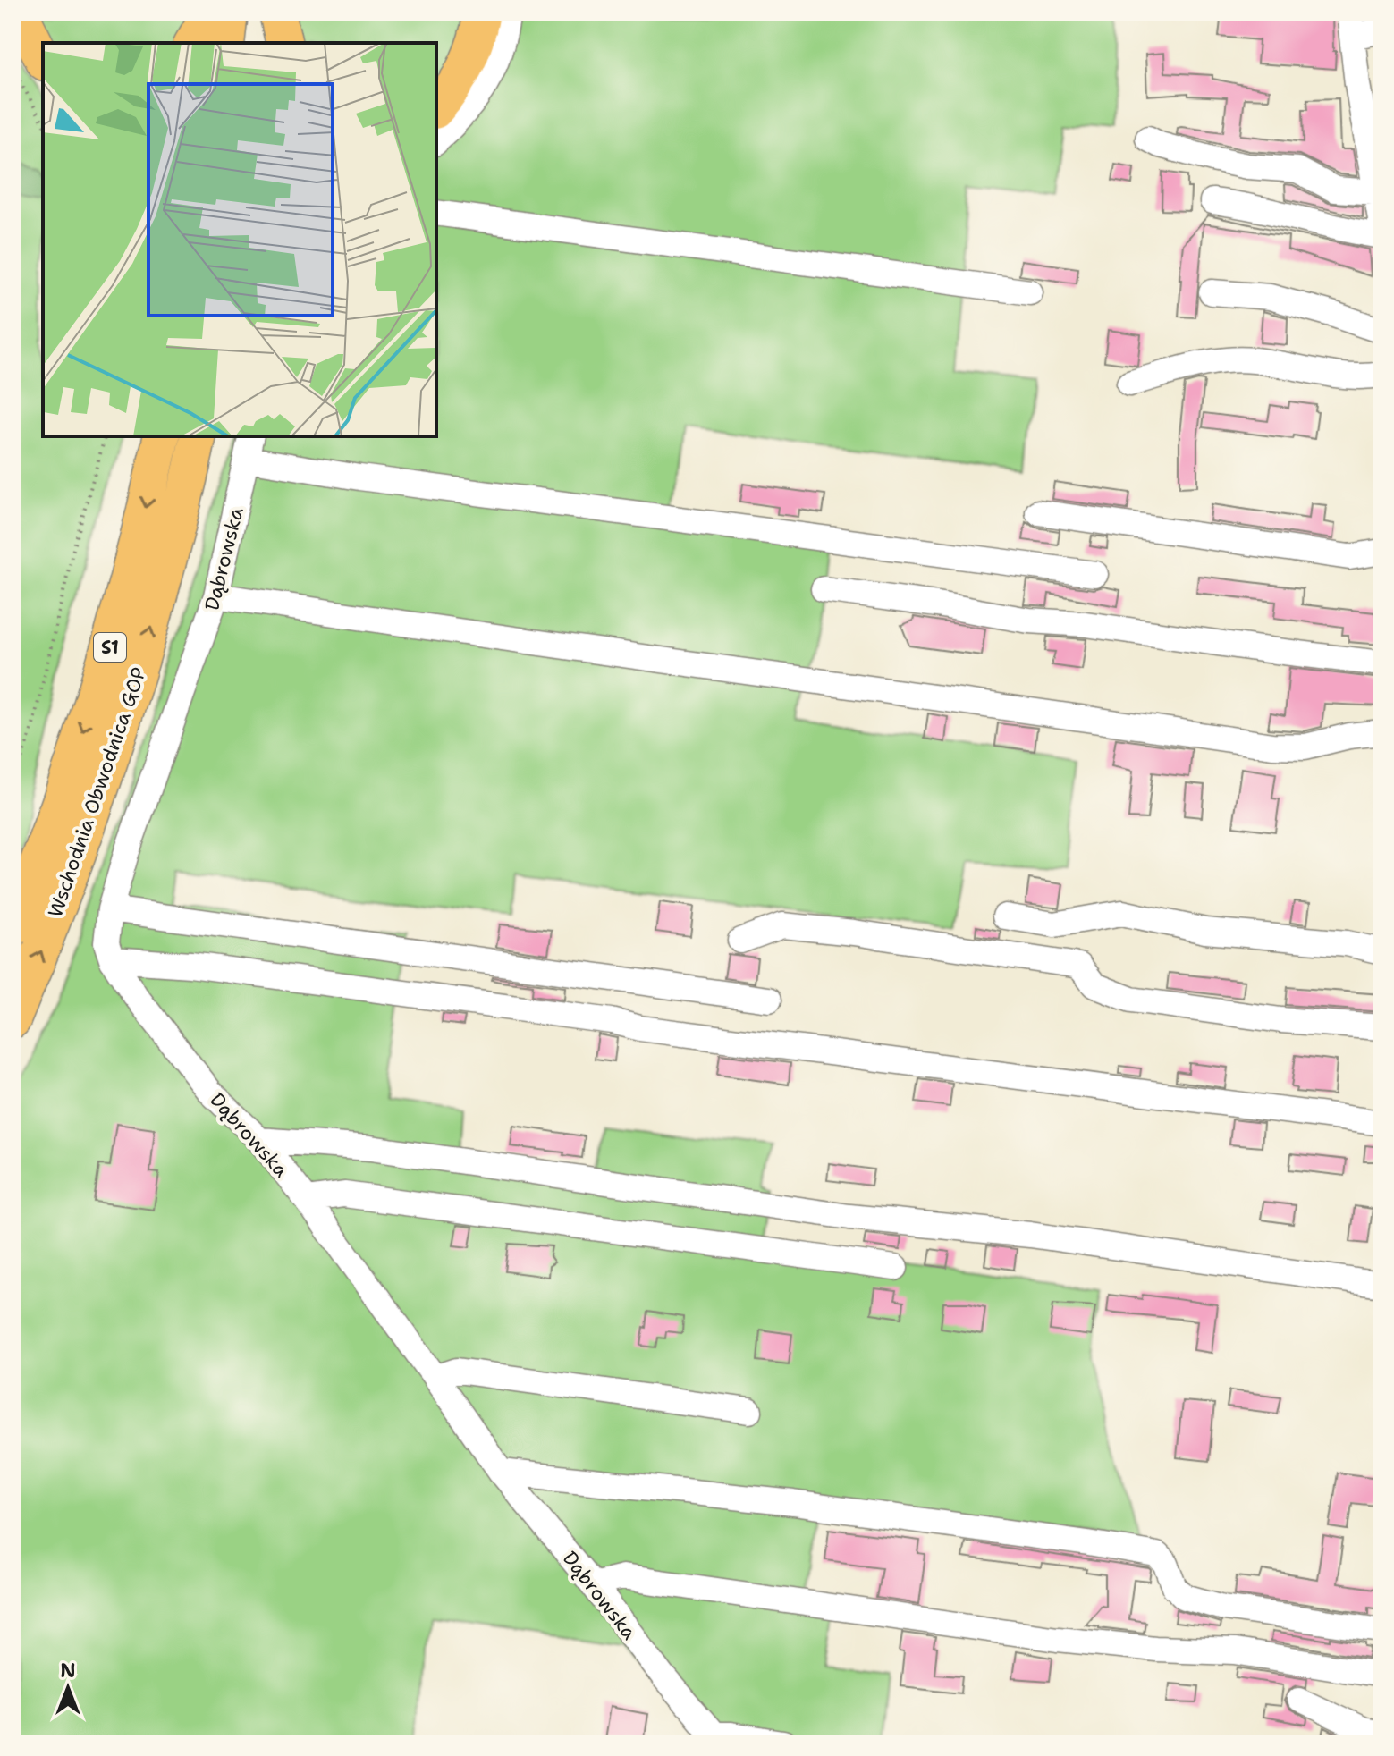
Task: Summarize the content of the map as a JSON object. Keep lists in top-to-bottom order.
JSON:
{
  "streets": {
    "highway": ["S1", "Wschodnia Obwodnica GOP"],
    "street": ["Dąbrowska"]
  },
  "north": "top"
}
